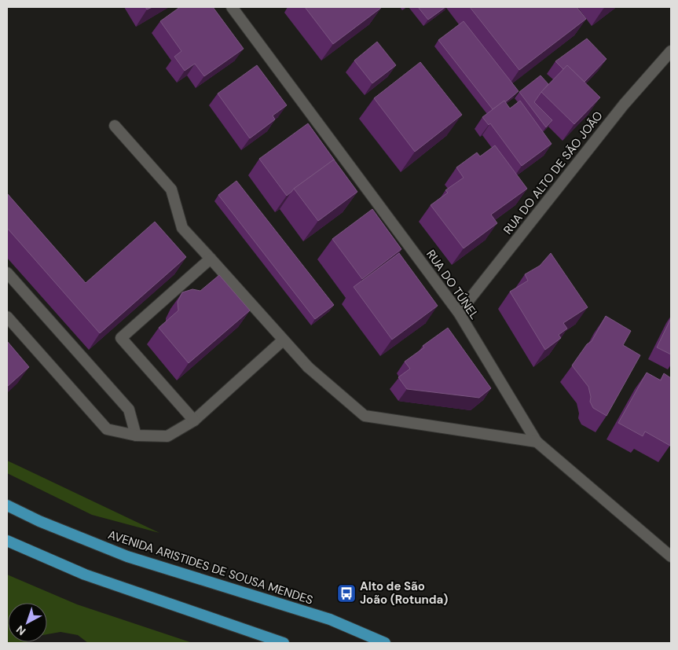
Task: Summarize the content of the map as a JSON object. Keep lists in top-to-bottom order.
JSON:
{
  "streets": {
    "main road": ["AVENIDA ARISTIDES DE SOUSA MENDES"],
    "street": ["RUA DO ALTO DE SÃO JOÃO", "RUA DO TÚNEL"]
  },
  "crossings": [
    ["RUA DO ALTO DE SÃO JOÃO", "RUA DO TÚNEL"]
  ],
  "places": {
    "bus stop": ["Alto de São João (Rotunda)"]
  },
  "north": "bottom left"
}
